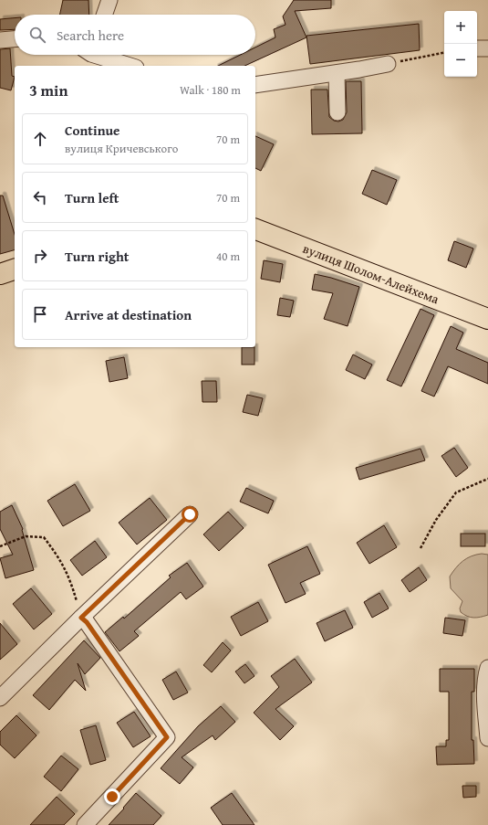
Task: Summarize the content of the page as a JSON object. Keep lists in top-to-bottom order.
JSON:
{
  "streets": {
    "main road": ["вулиця Шолом-Алейхема"]
  },
  "page": {
    "map_buttons": ["+", "−"],
    "search": "Search here",
    "heading": ["3 min", "Walk · 180 m"],
    "list": [
      ["Continue", "вулиця Кричевського", "70 m"],
      ["Turn left", "70 m"],
      ["Turn right", "40 m"],
      "Arrive at destination"
    ]
  }
}
